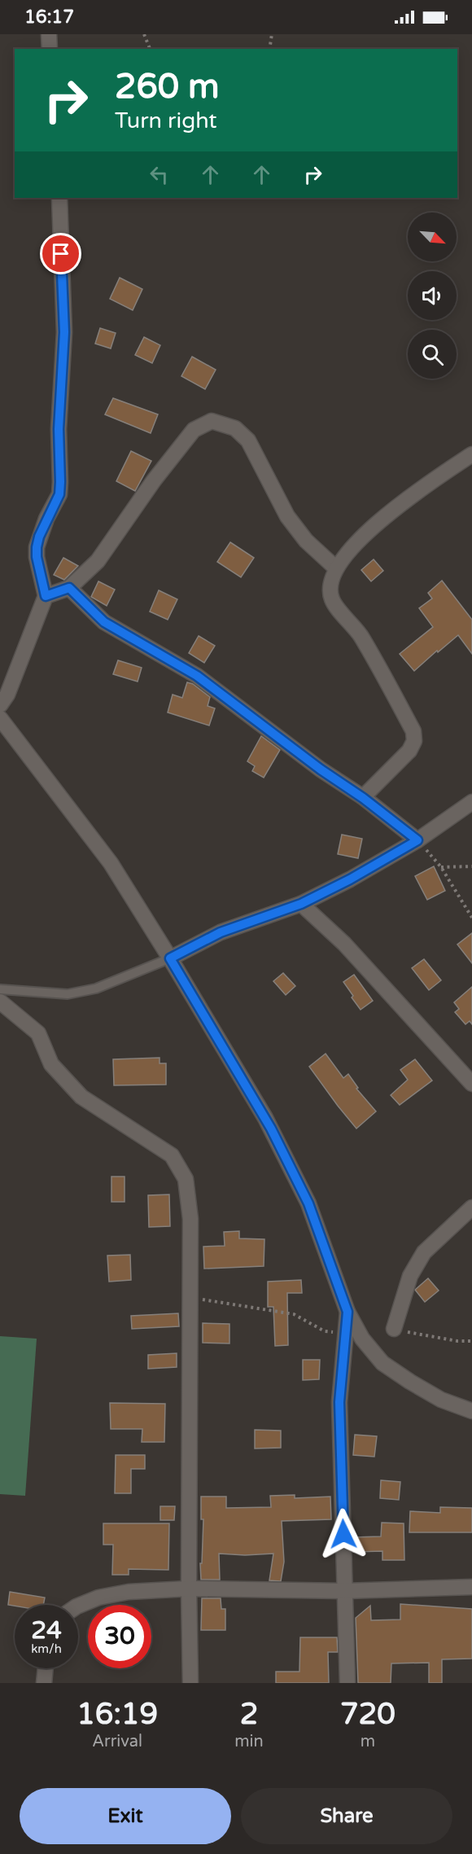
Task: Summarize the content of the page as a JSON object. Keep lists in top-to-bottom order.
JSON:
{
  "north": "bottom right",
  "page": {
    "status": "16:17",
    "turn": ["260 m", "Turn right"],
    "speed": "24 km/h",
    "limit": "30",
    "eta": [
      "16:19",
      "Arrival",
      "2",
      "min",
      "720",
      "m"
    ],
    "buttons": ["Exit", "Share"]
  }
}
